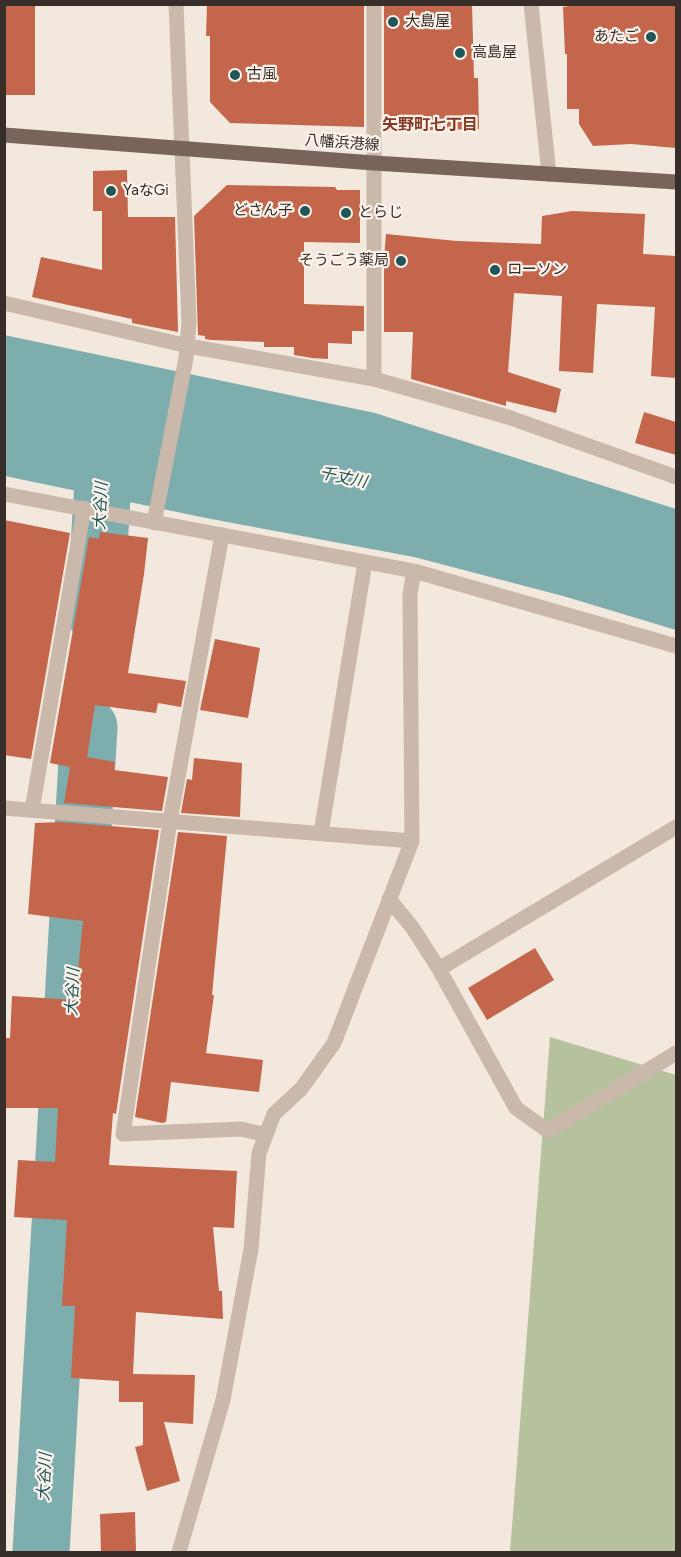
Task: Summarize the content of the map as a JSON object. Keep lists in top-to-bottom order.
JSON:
{
  "streets": {
    "main road": ["八幡浜港線"]
  },
  "districts": ["矢野町七丁目"],
  "water": ["千丈川", "大谷川"],
  "places": [
    "大島屋",
    "あたご",
    "高島屋",
    "古風",
    "YaなGi",
    "どさん子",
    "とらじ",
    "そうごう薬局",
    "ローソン"
  ]
}
